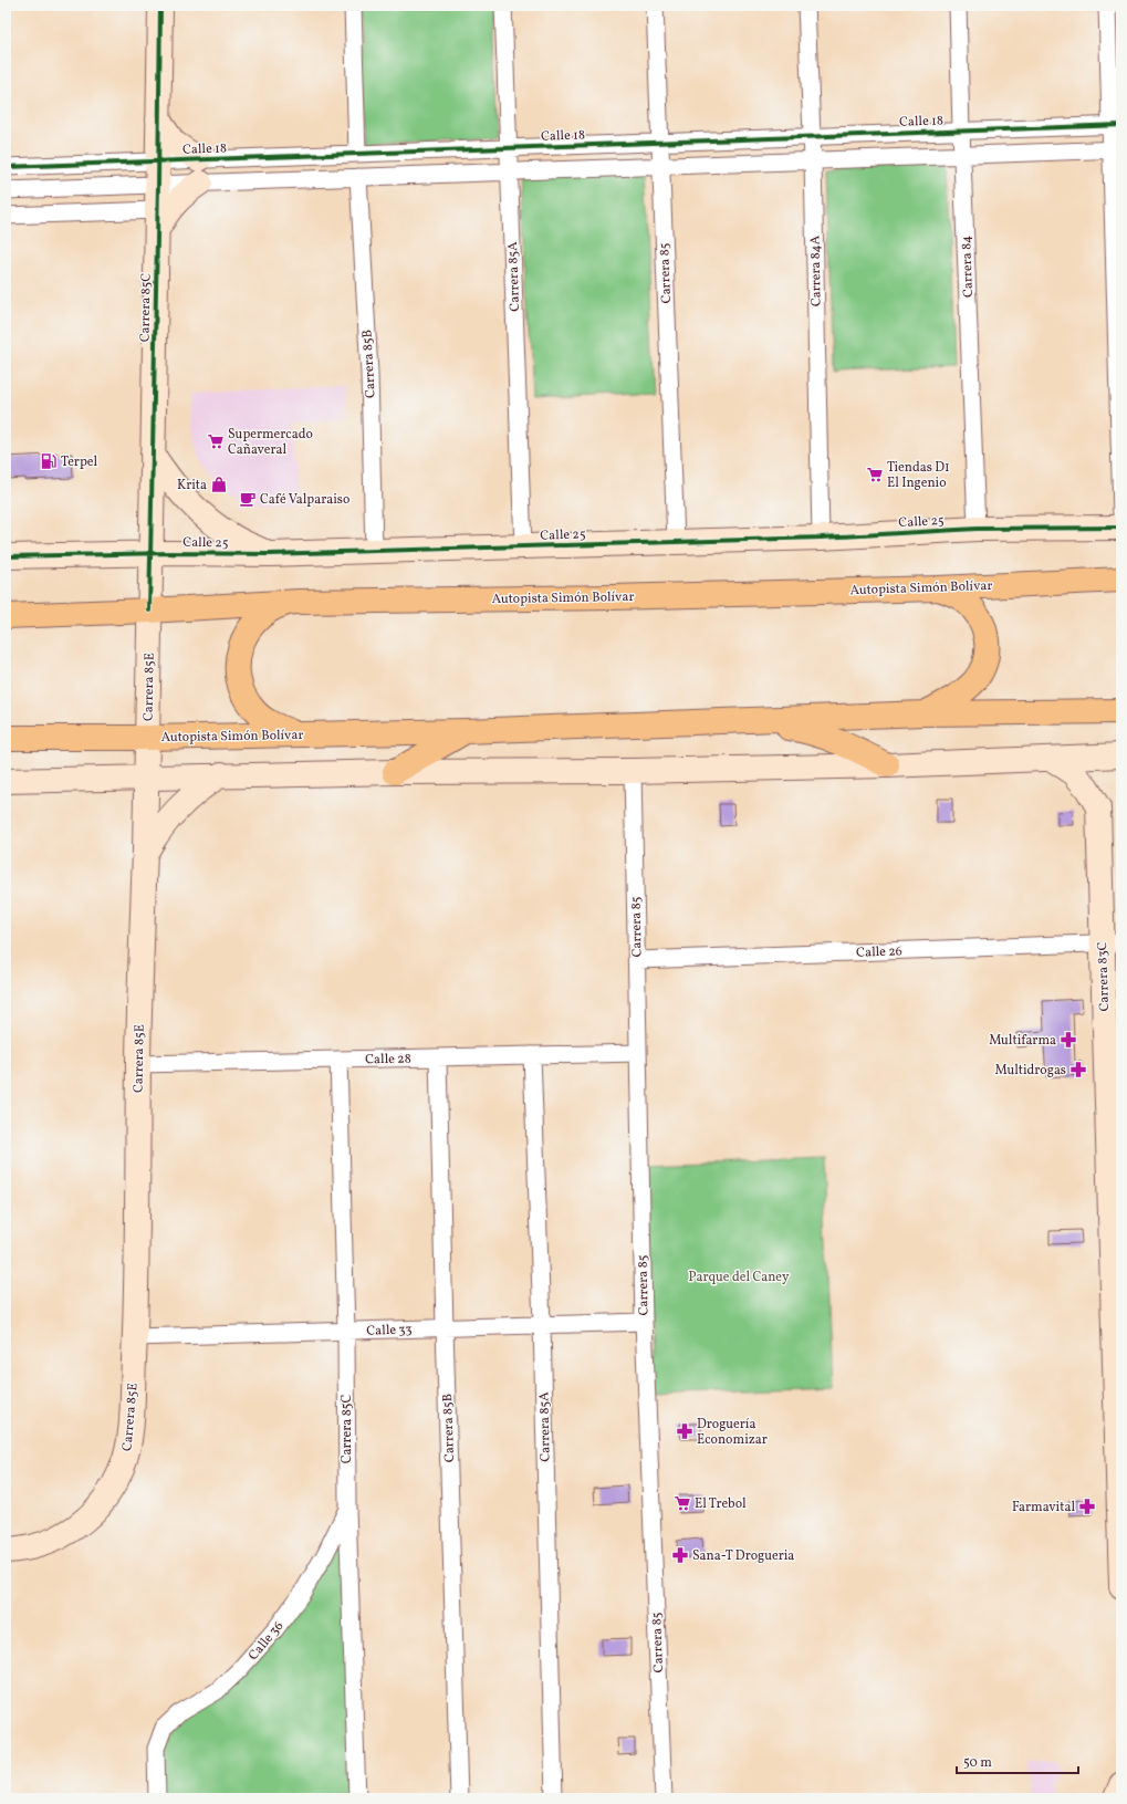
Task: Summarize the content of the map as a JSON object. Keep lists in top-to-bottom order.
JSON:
{
  "streets": {
    "highway": ["Autopista Simón Bolívar"],
    "street": [
      "Calle 18",
      "Carrera 84",
      "Carrera 84A",
      "Carrera 85",
      "Carrera 85A",
      "Carrera 85C",
      "Carrera 85B",
      "Calle 25",
      "Carrera 85E",
      "Calle 26",
      "Carrera 83C",
      "Calle 28",
      "Calle 33",
      "Calle 36"
    ]
  },
  "crossings": [
    ["Calle 18", "Carrera 84"],
    ["Calle 18", "Carrera 84A"],
    ["Calle 18", "Carrera 85"],
    ["Calle 18", "Carrera 85A"],
    ["Calle 18", "Carrera 85C"],
    ["Calle 18", "Carrera 85B"],
    ["Carrera 84", "Calle 25"],
    ["Carrera 84A", "Calle 25"],
    ["Carrera 85", "Calle 25"],
    ["Carrera 85", "Calle 26"],
    ["Carrera 85", "Calle 28"],
    ["Carrera 85", "Calle 33"],
    ["Carrera 85A", "Calle 25"],
    ["Carrera 85A", "Calle 28"],
    ["Carrera 85A", "Calle 33"],
    ["Carrera 85C", "Calle 25"],
    ["Carrera 85C", "Autopista Simón Bolívar"],
    ["Carrera 85C", "Carrera 85E"],
    ["Carrera 85C", "Calle 28"],
    ["Carrera 85C", "Calle 33"],
    ["Carrera 85C", "Calle 36"],
    ["Carrera 85B", "Calle 25"],
    ["Carrera 85B", "Calle 28"],
    ["Carrera 85B", "Calle 33"],
    ["Autopista Simón Bolívar", "Carrera 85E"],
    ["Carrera 85E", "Calle 28"],
    ["Carrera 85E", "Calle 33"],
    ["Calle 26", "Carrera 83C"]
  ],
  "parks": ["Parque del Caney"],
  "places": {
    "supermarket": ["Supermercado Cañaveral", "Tiendas D1 El Ingenio", "El Trebol"],
    "fuel station": ["Terpel"],
    "shop": ["Krita"],
    "cafe": ["Café Valparaiso"],
    "pharmacy": [
      "Multifarma",
      "Multidrogas",
      "Droguería Economizar",
      "Farmavital",
      "Sana-T Drogueria"
    ]
  },
  "scale_bar": "50 m"
}
